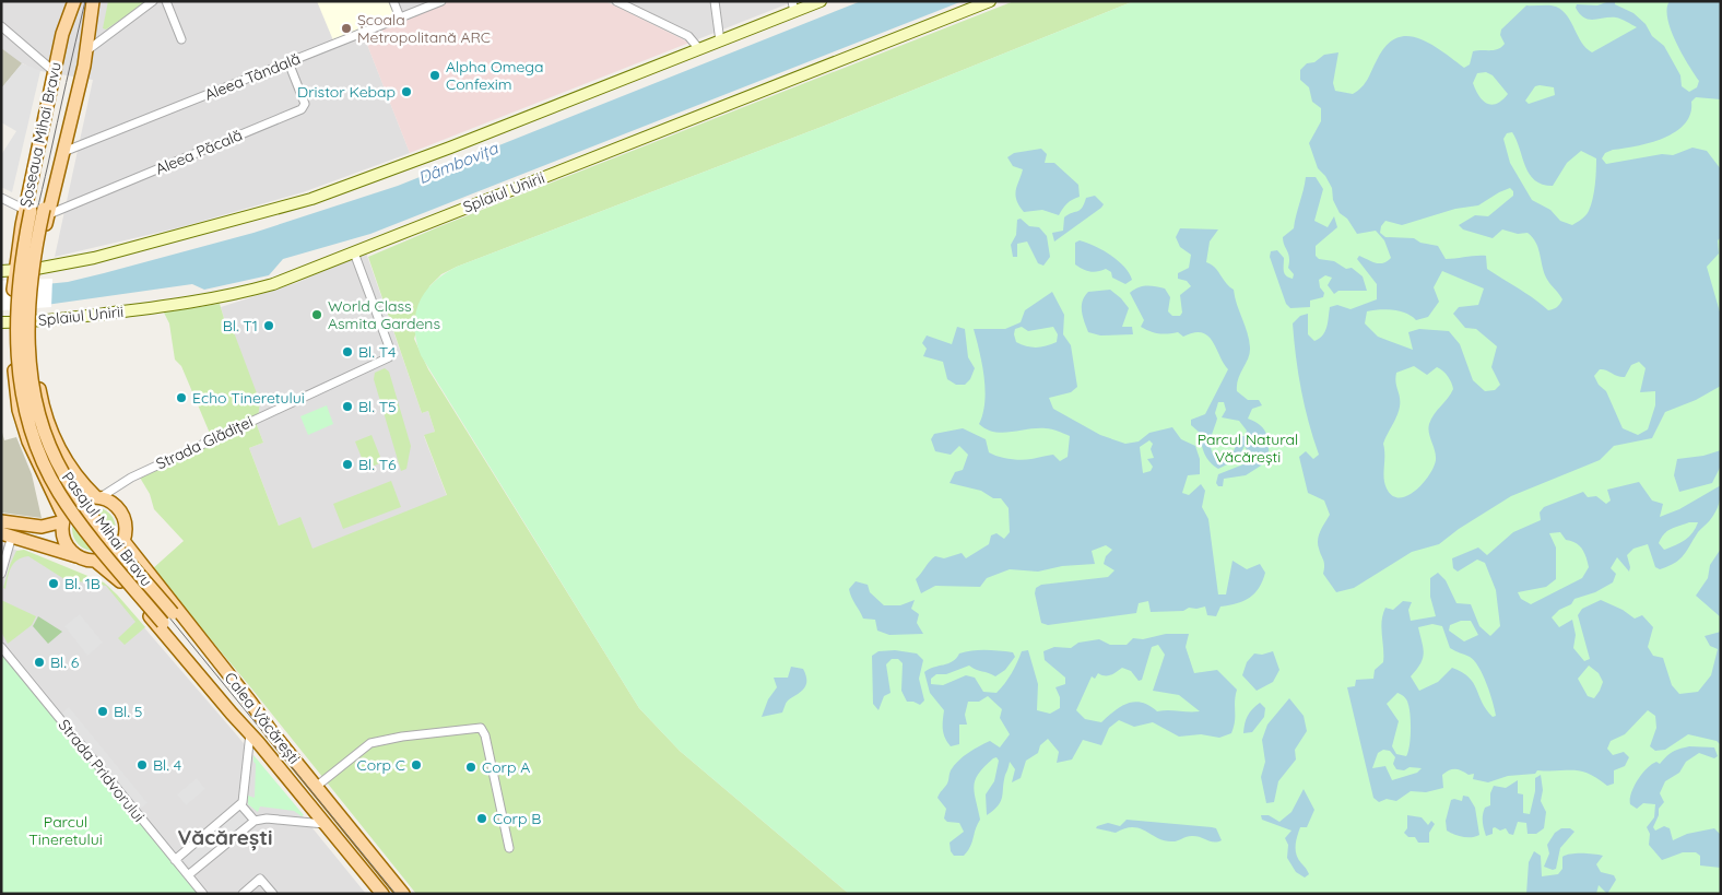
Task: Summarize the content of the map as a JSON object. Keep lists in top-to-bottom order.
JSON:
{
  "streets": {
    "main road": [
      "Șoseaua Mihai Bravu",
      "Splaiul Unirii",
      "Pasajul Mihai Bravu",
      "Calea Văcărești"
    ],
    "street": [
      "Aleea Tândală",
      "Aleea Păcală",
      "Strada Glădiței",
      "Strada Pridvorului"
    ]
  },
  "crossings": [
    ["Aleea Tândală", "Șoseaua Mihai Bravu"],
    ["Aleea Tândală", "Aleea Păcală"],
    ["Șoseaua Mihai Bravu", "Aleea Păcală"],
    ["Șoseaua Mihai Bravu", "Splaiul Unirii"],
    ["Șoseaua Mihai Bravu", "Pasajul Mihai Bravu"],
    ["Splaiul Unirii", "Strada Glădiței"],
    ["Strada Glădiței", "Calea Văcărești"],
    ["Pasajul Mihai Bravu", "Calea Văcărești"]
  ],
  "districts": ["Văcărești"],
  "water": ["Dâmbovița"],
  "parks": ["Parcul Natural Văcărești", "Parcul Tineretului"],
  "places": [
    "Școala Metropolitană ARC",
    "Alpha Omega Confexim",
    "Dristor Kebap",
    "World Class Asmita Gardens",
    "Bl. T1",
    "Bl. T4",
    "Echo Tineretului",
    "Bl. T5",
    "Bl. T6",
    "Bl. 1B",
    "Bl. 6",
    "Bl. 5",
    "Bl. 4",
    "Corp C",
    "Corp A",
    "Corp B"
  ]
}
